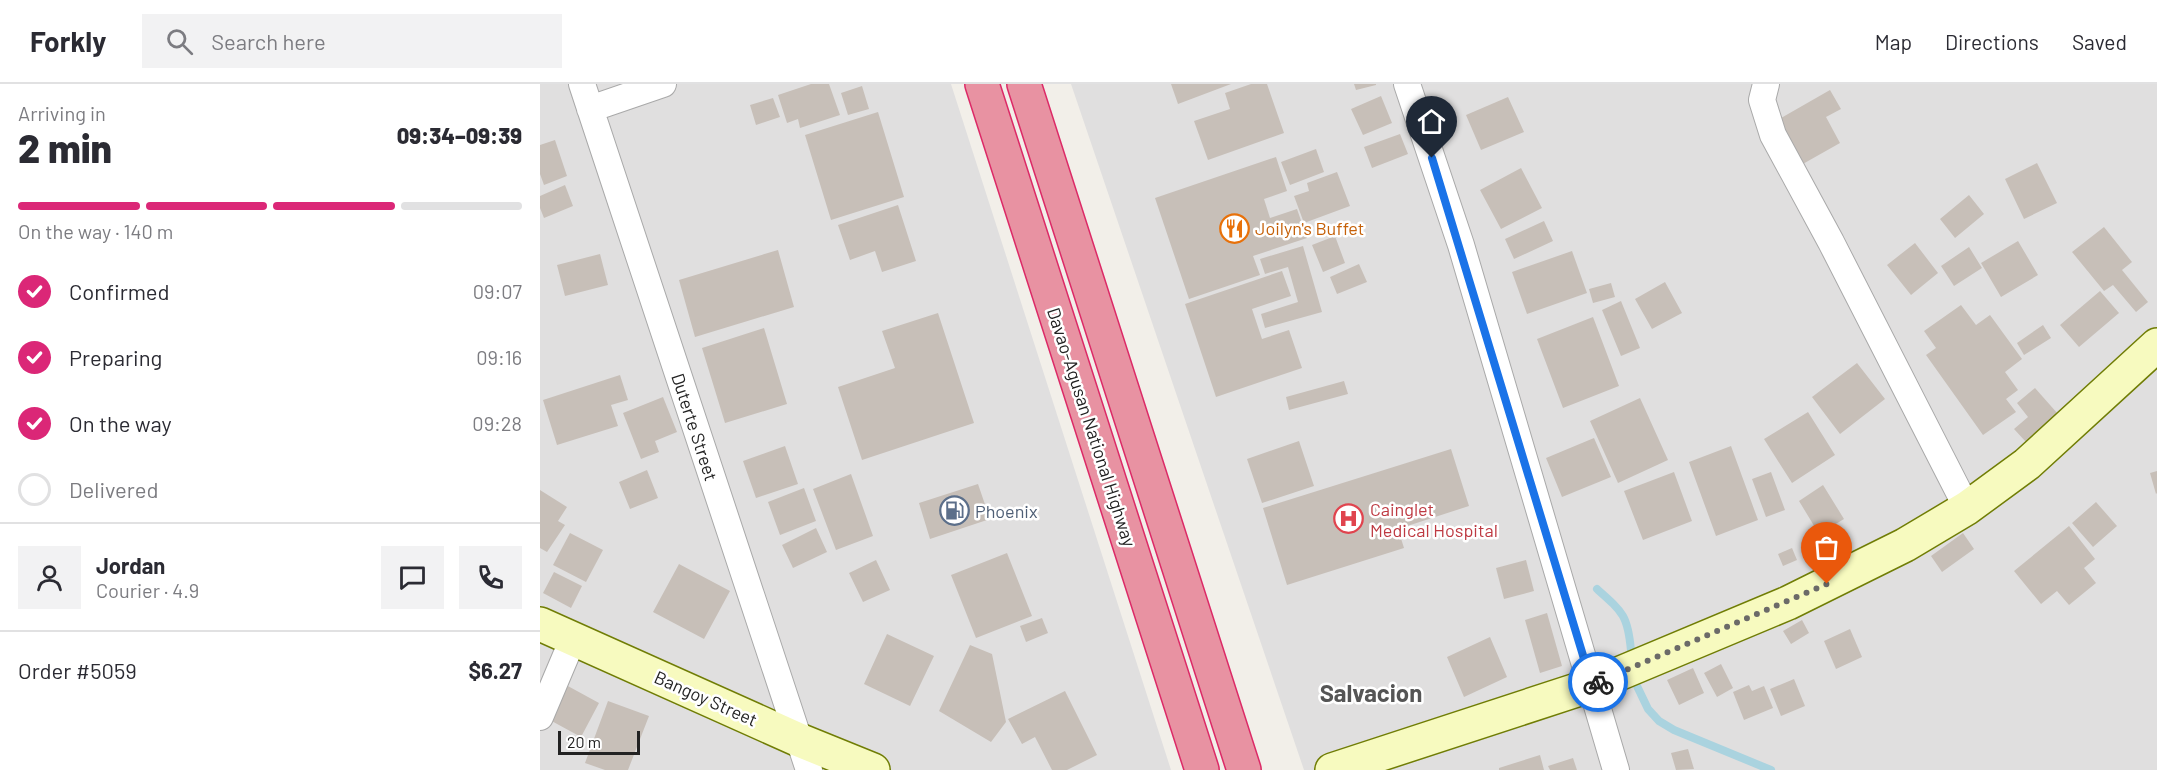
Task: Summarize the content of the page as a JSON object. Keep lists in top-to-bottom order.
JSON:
{
  "streets": {
    "highway": ["Davao-Agusan National Highway"],
    "street": ["Duterte Street", "Bangoy Street"]
  },
  "crossings": [
    ["Duterte Street", "Bangoy Street"]
  ],
  "districts": ["Salvacion"],
  "places": {
    "restaurant": ["Joilyn's Buffet"],
    "fuel station": ["Phoenix"],
    "hospital": ["Cainglet Medical Hospital"]
  },
  "scale_bar": "20 m",
  "page": {
    "header": "Forkly",
    "search": "Search here",
    "nav": ["Map", "Directions", "Saved"],
    "heading": ["2 min", "Arriving in", "09:34–09:39"],
    "panel": [
      "Jordan",
      "Courier · 4.9",
      "Order #5059",
      "$6.27"
    ],
    "bar": "On the way · 140 m",
    "list": [
      ["Confirmed", "09:07"],
      ["Preparing", "09:16"],
      ["On the way", "09:28"],
      "Delivered"
    ],
    "scale": "20 m"
  }
}
